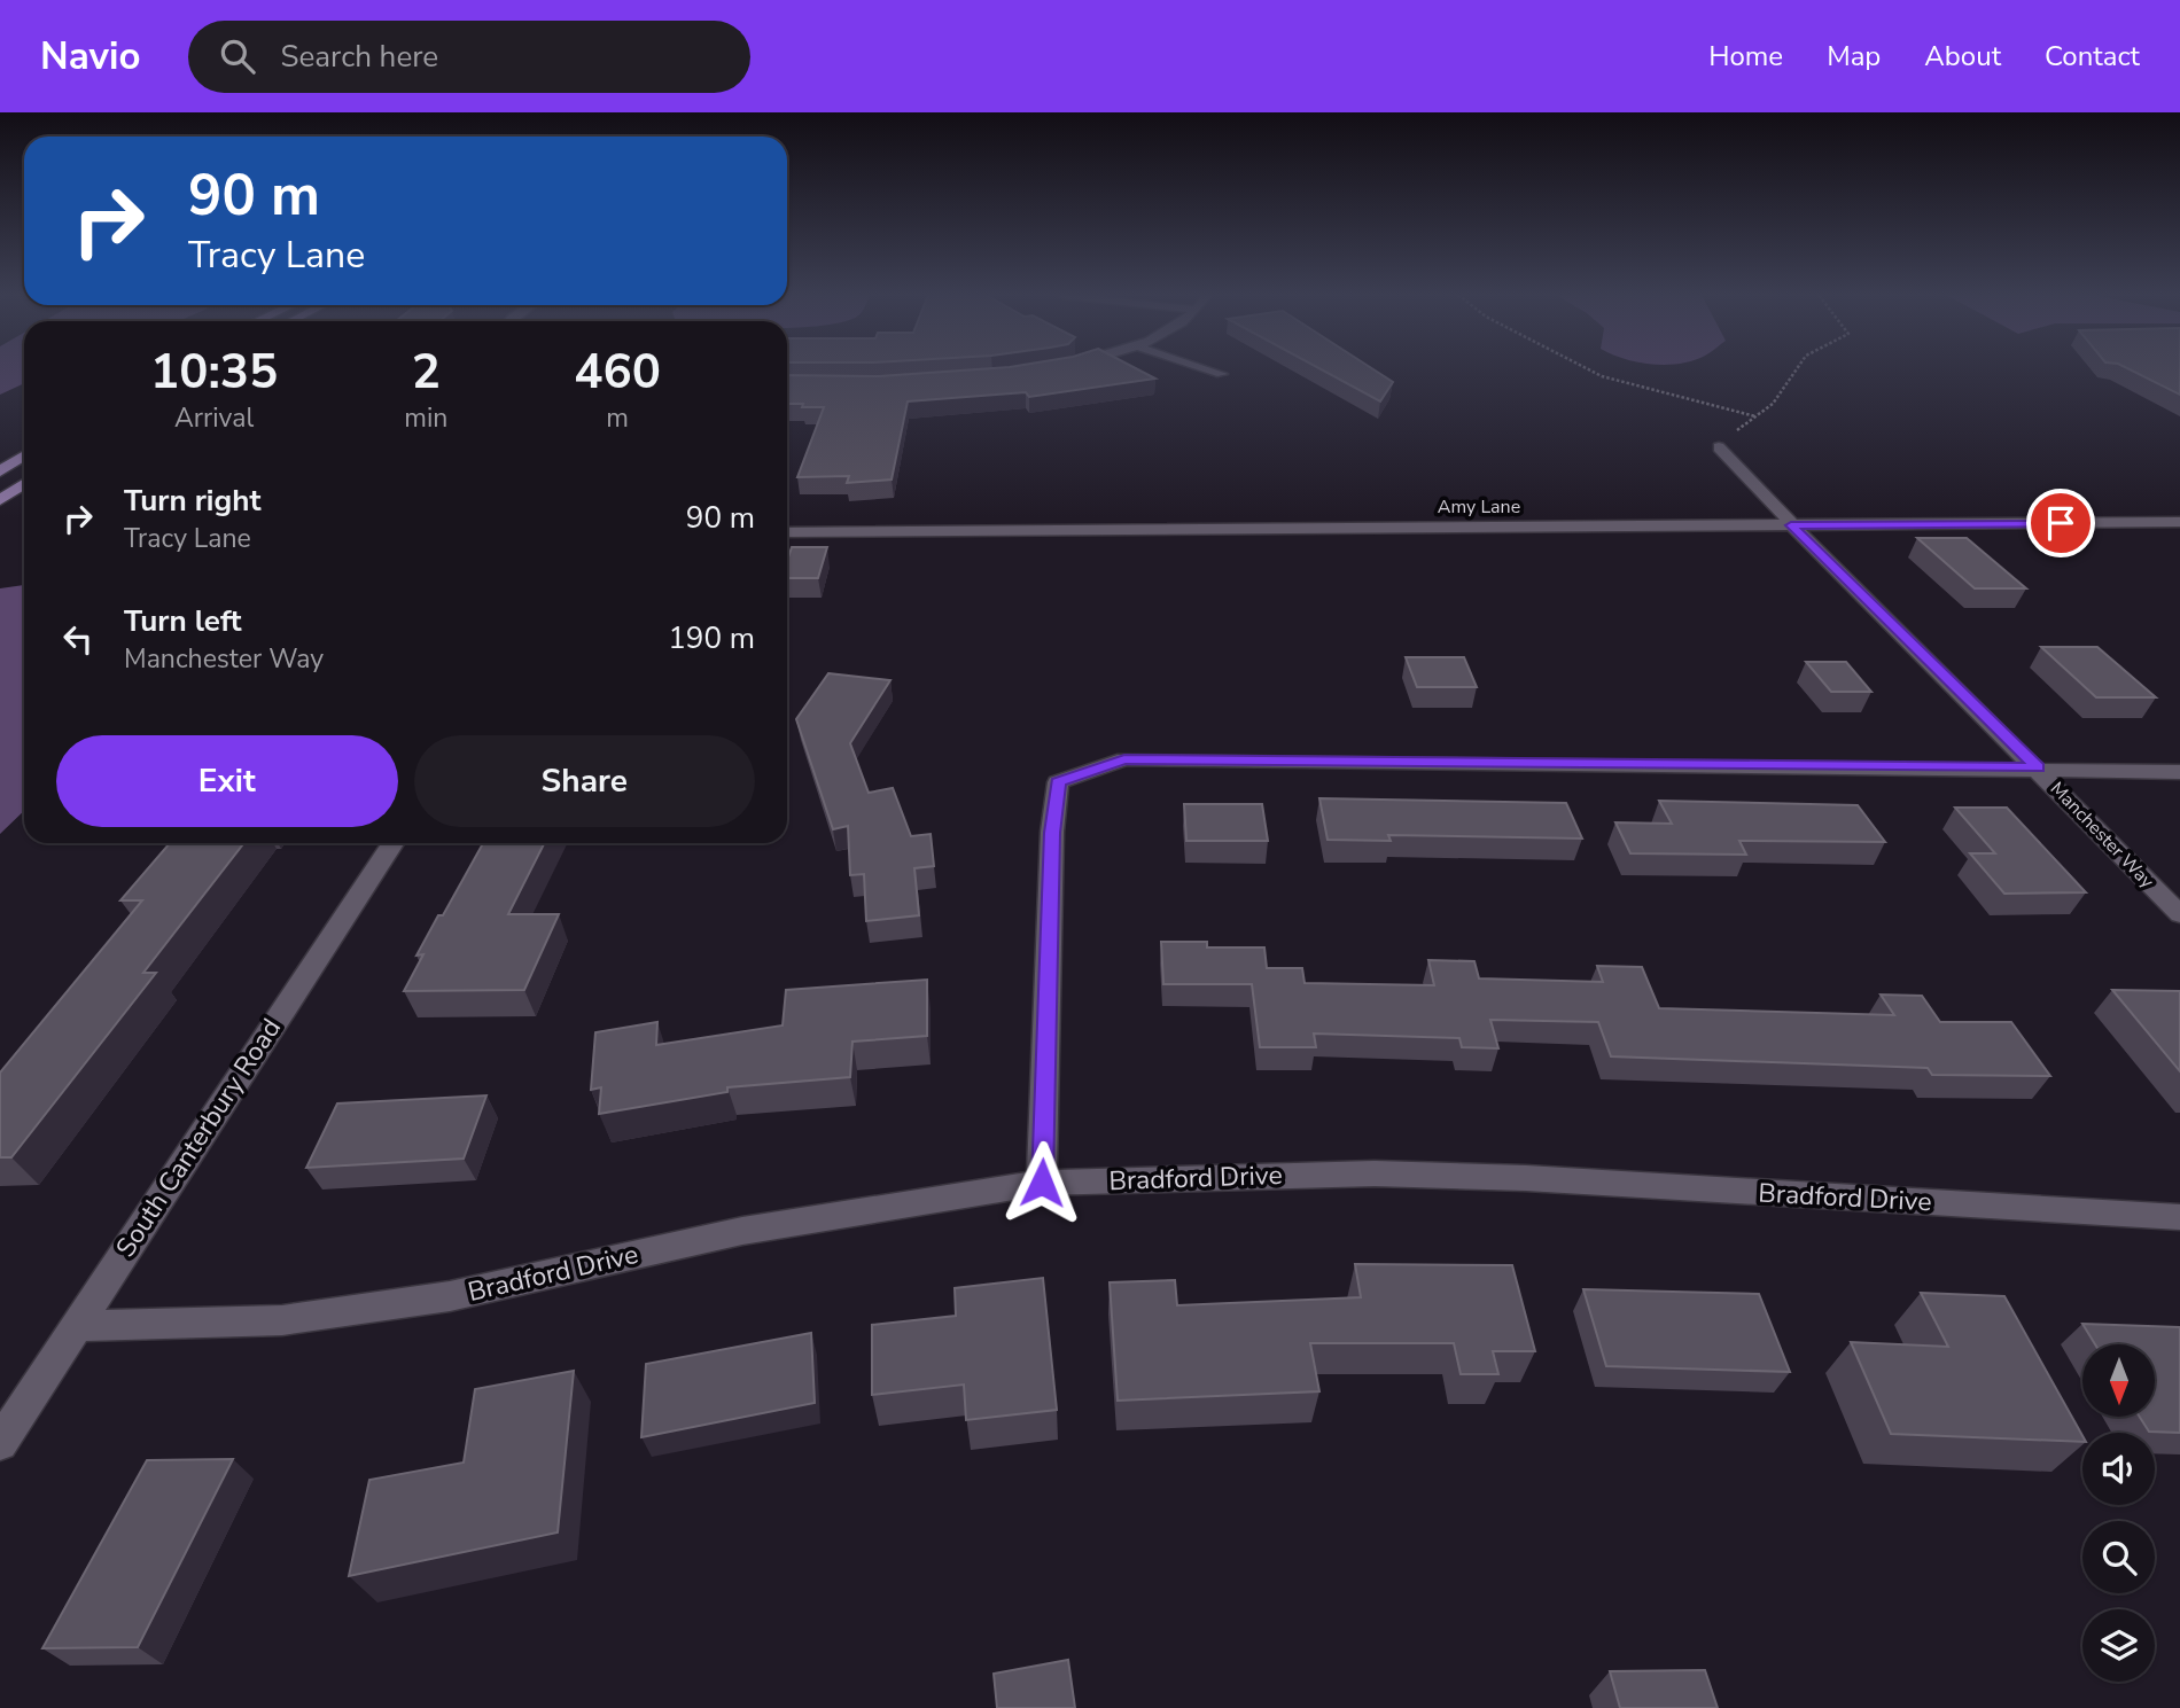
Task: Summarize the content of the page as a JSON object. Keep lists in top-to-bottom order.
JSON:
{
  "streets": {
    "street": [
      "Amy Lane",
      "Manchester Way",
      "South Canterbury Road",
      "Bradford Drive"
    ]
  },
  "crossings": [
    ["Amy Lane", "Manchester Way"],
    ["South Canterbury Road", "Bradford Drive"]
  ],
  "north": "bottom",
  "page": {
    "header": "Navio",
    "search": "Search here",
    "nav": [
      "Home",
      "Map",
      "About",
      "Contact"
    ],
    "turn": ["90 m", "Tracy Lane"],
    "eta": [
      "10:35",
      "Arrival",
      "2",
      "min",
      "460",
      "m"
    ],
    "list": [
      {
        "name": "Turn right",
        "note": "Tracy Lane",
        "value": "90 m"
      },
      {
        "name": "Turn left",
        "note": "Manchester Way",
        "value": "190 m"
      }
    ],
    "buttons": ["Exit", "Share"]
  }
}
